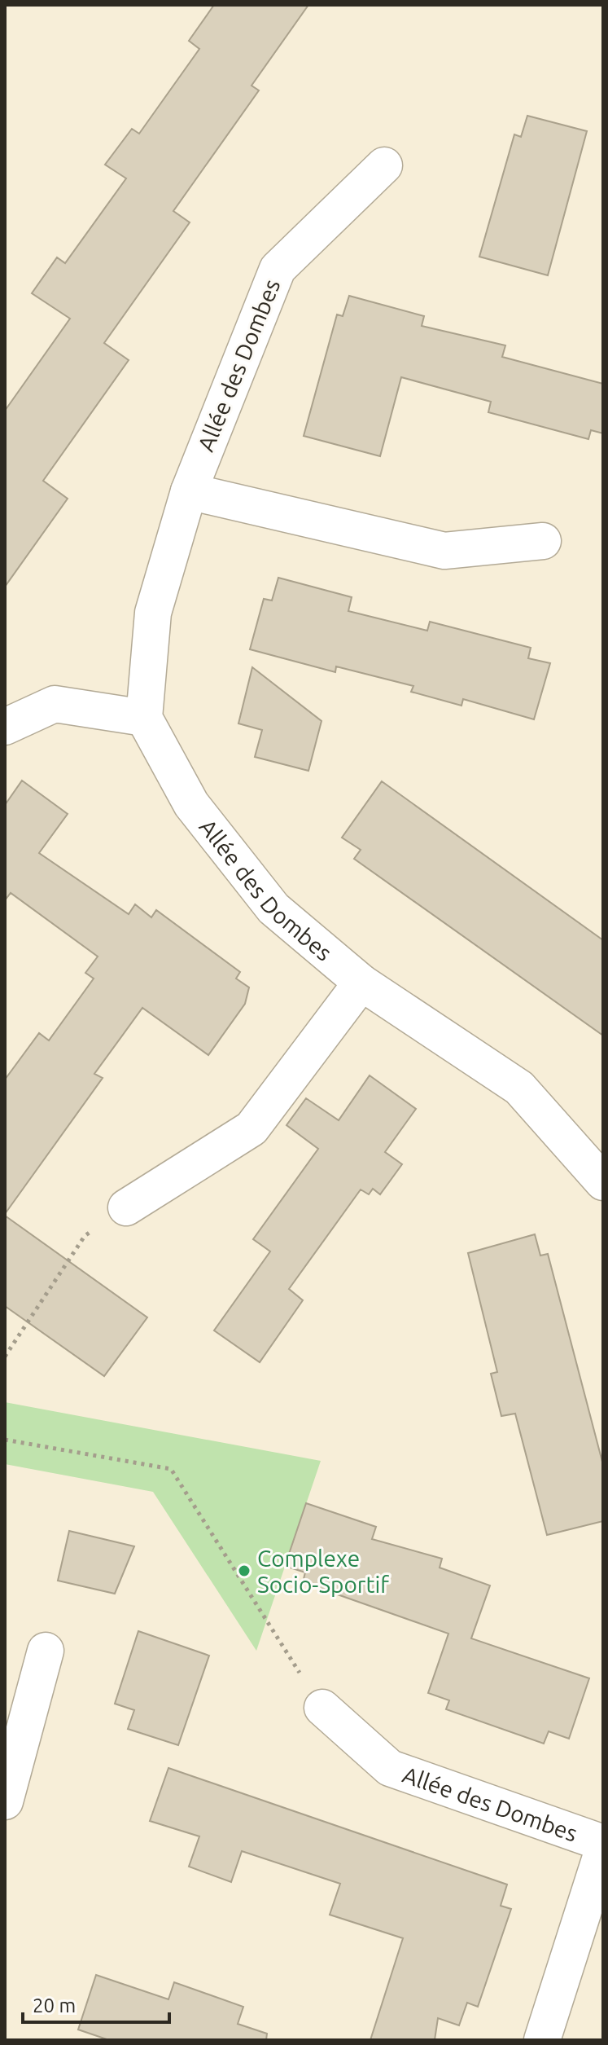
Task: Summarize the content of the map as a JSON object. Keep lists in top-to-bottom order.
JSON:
{
  "streets": {
    "street": ["Allée des Dombes"]
  },
  "places": ["Complexe Socio-Sportif"],
  "scale_bar": "20 m"
}
